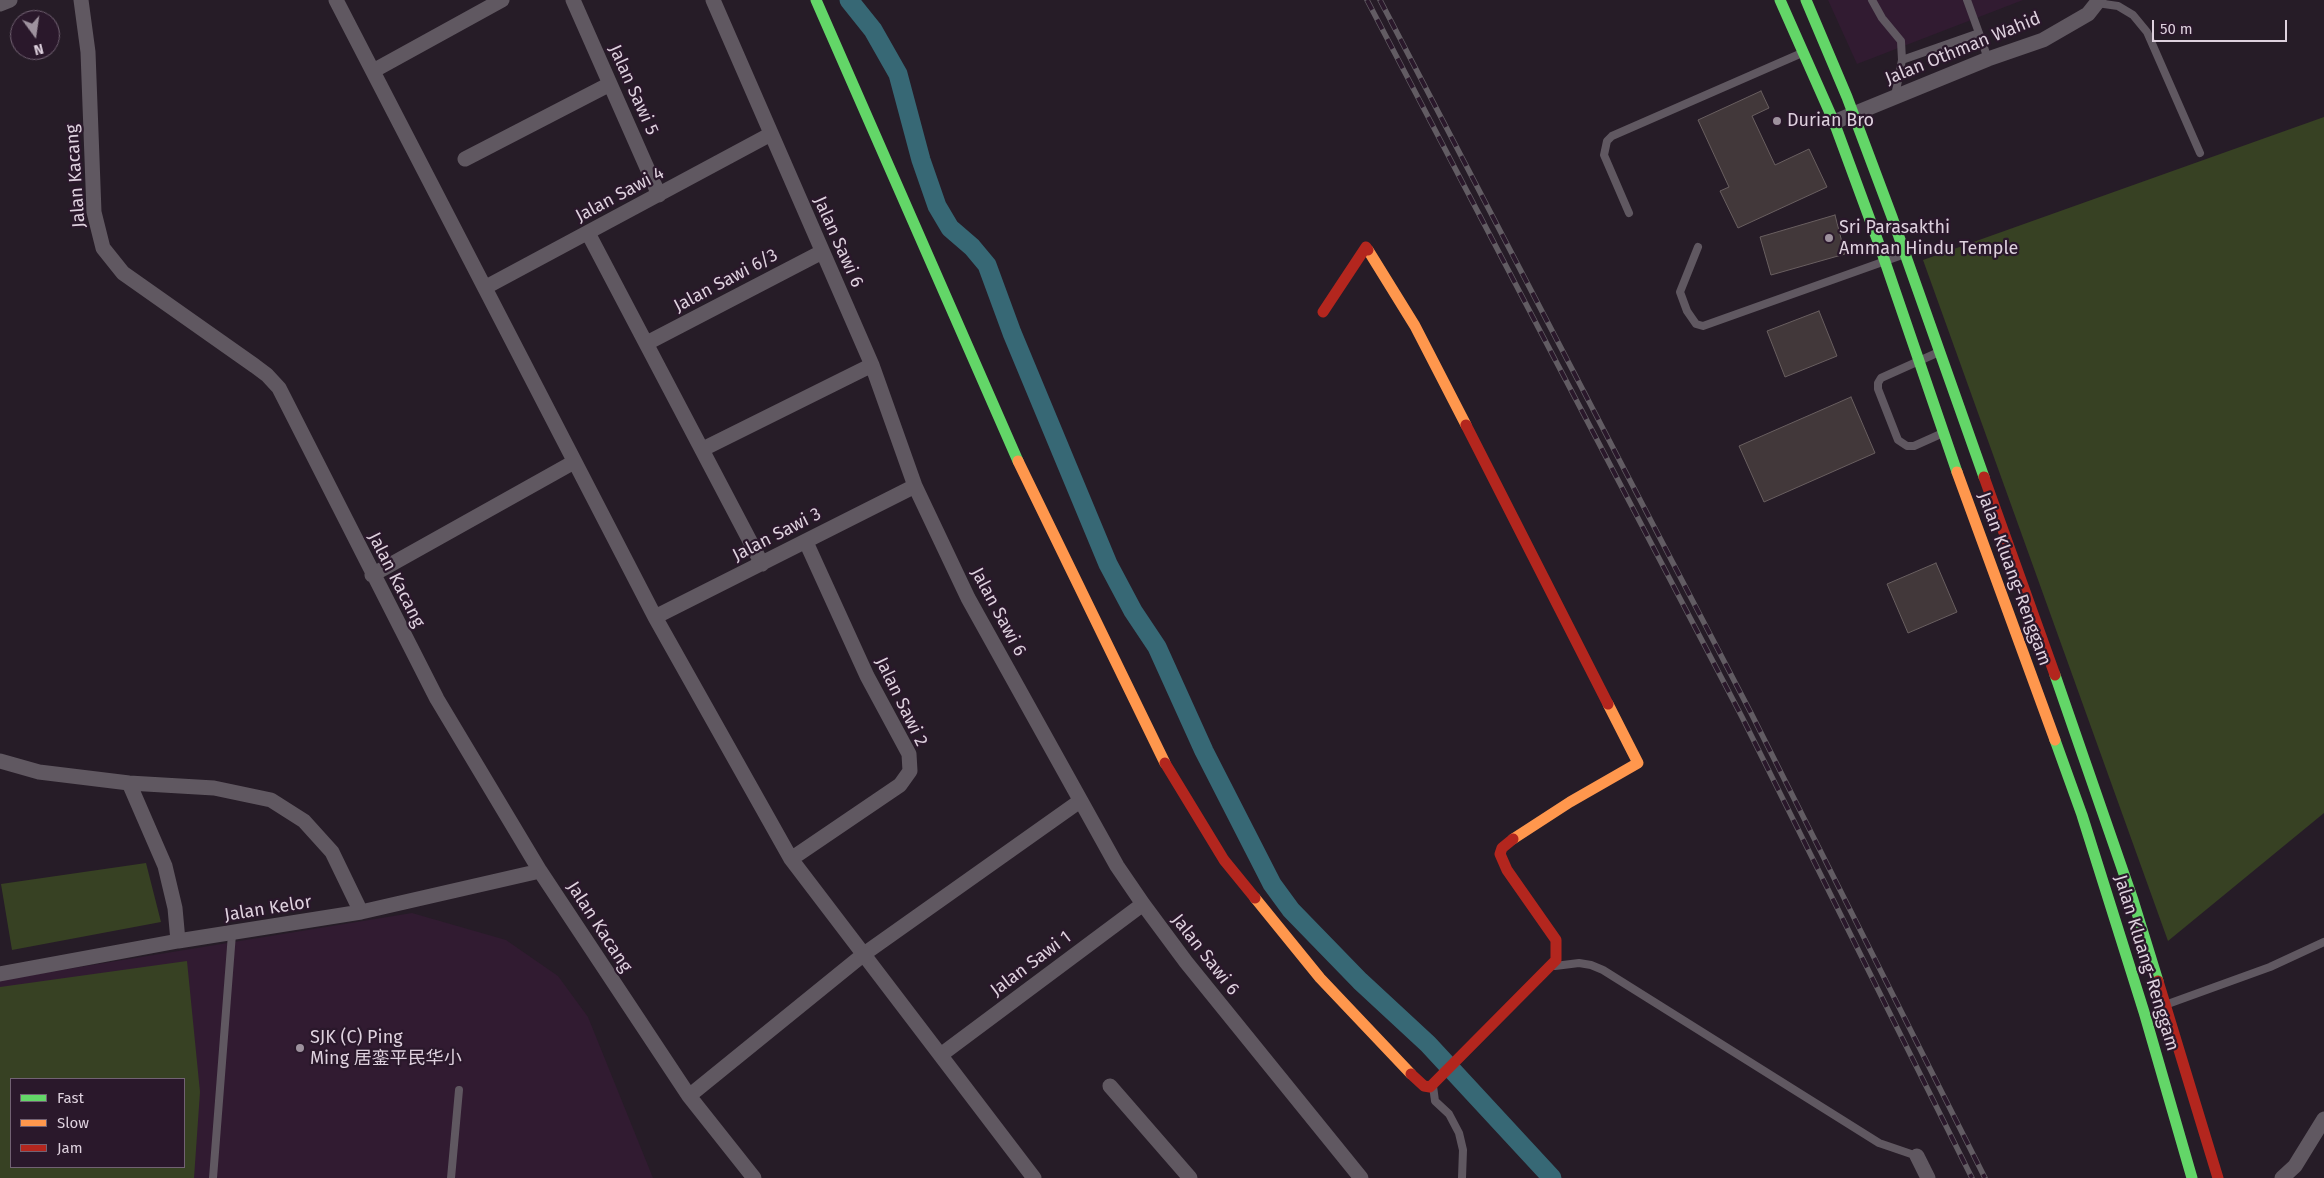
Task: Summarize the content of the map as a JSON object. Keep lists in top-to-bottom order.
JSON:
{
  "streets": {
    "main road": ["Jalan Kluang-Renggam"],
    "street": [
      "Jalan Othman Wahid",
      "Jalan Sawi 5",
      "Jalan Kacang",
      "Jalan Sawi 4",
      "Jalan Sawi 6",
      "Jalan Sawi 6/3",
      "Jalan Sawi 3",
      "Jalan Sawi 2",
      "Jalan Kelor",
      "Jalan Sawi 1"
    ]
  },
  "crossings": [
    ["Jalan Othman Wahid", "Jalan Kluang-Renggam"],
    ["Jalan Sawi 5", "Jalan Sawi 4"],
    ["Jalan Kacang", "Jalan Kelor"],
    ["Jalan Sawi 4", "Jalan Sawi 6"],
    ["Jalan Sawi 6", "Jalan Sawi 6/3"],
    ["Jalan Sawi 6", "Jalan Sawi 3"],
    ["Jalan Sawi 6", "Jalan Sawi 1"],
    ["Jalan Sawi 3", "Jalan Sawi 2"]
  ],
  "places": ["Durian Bro", "Sri Parasakthi Amman Hindu Temple", "SJK (C) Ping Ming 居銮平民华小"],
  "legend": ["Fast", "Slow", "Jam"],
  "scale_bar": "50 m",
  "north": "bottom"
}
